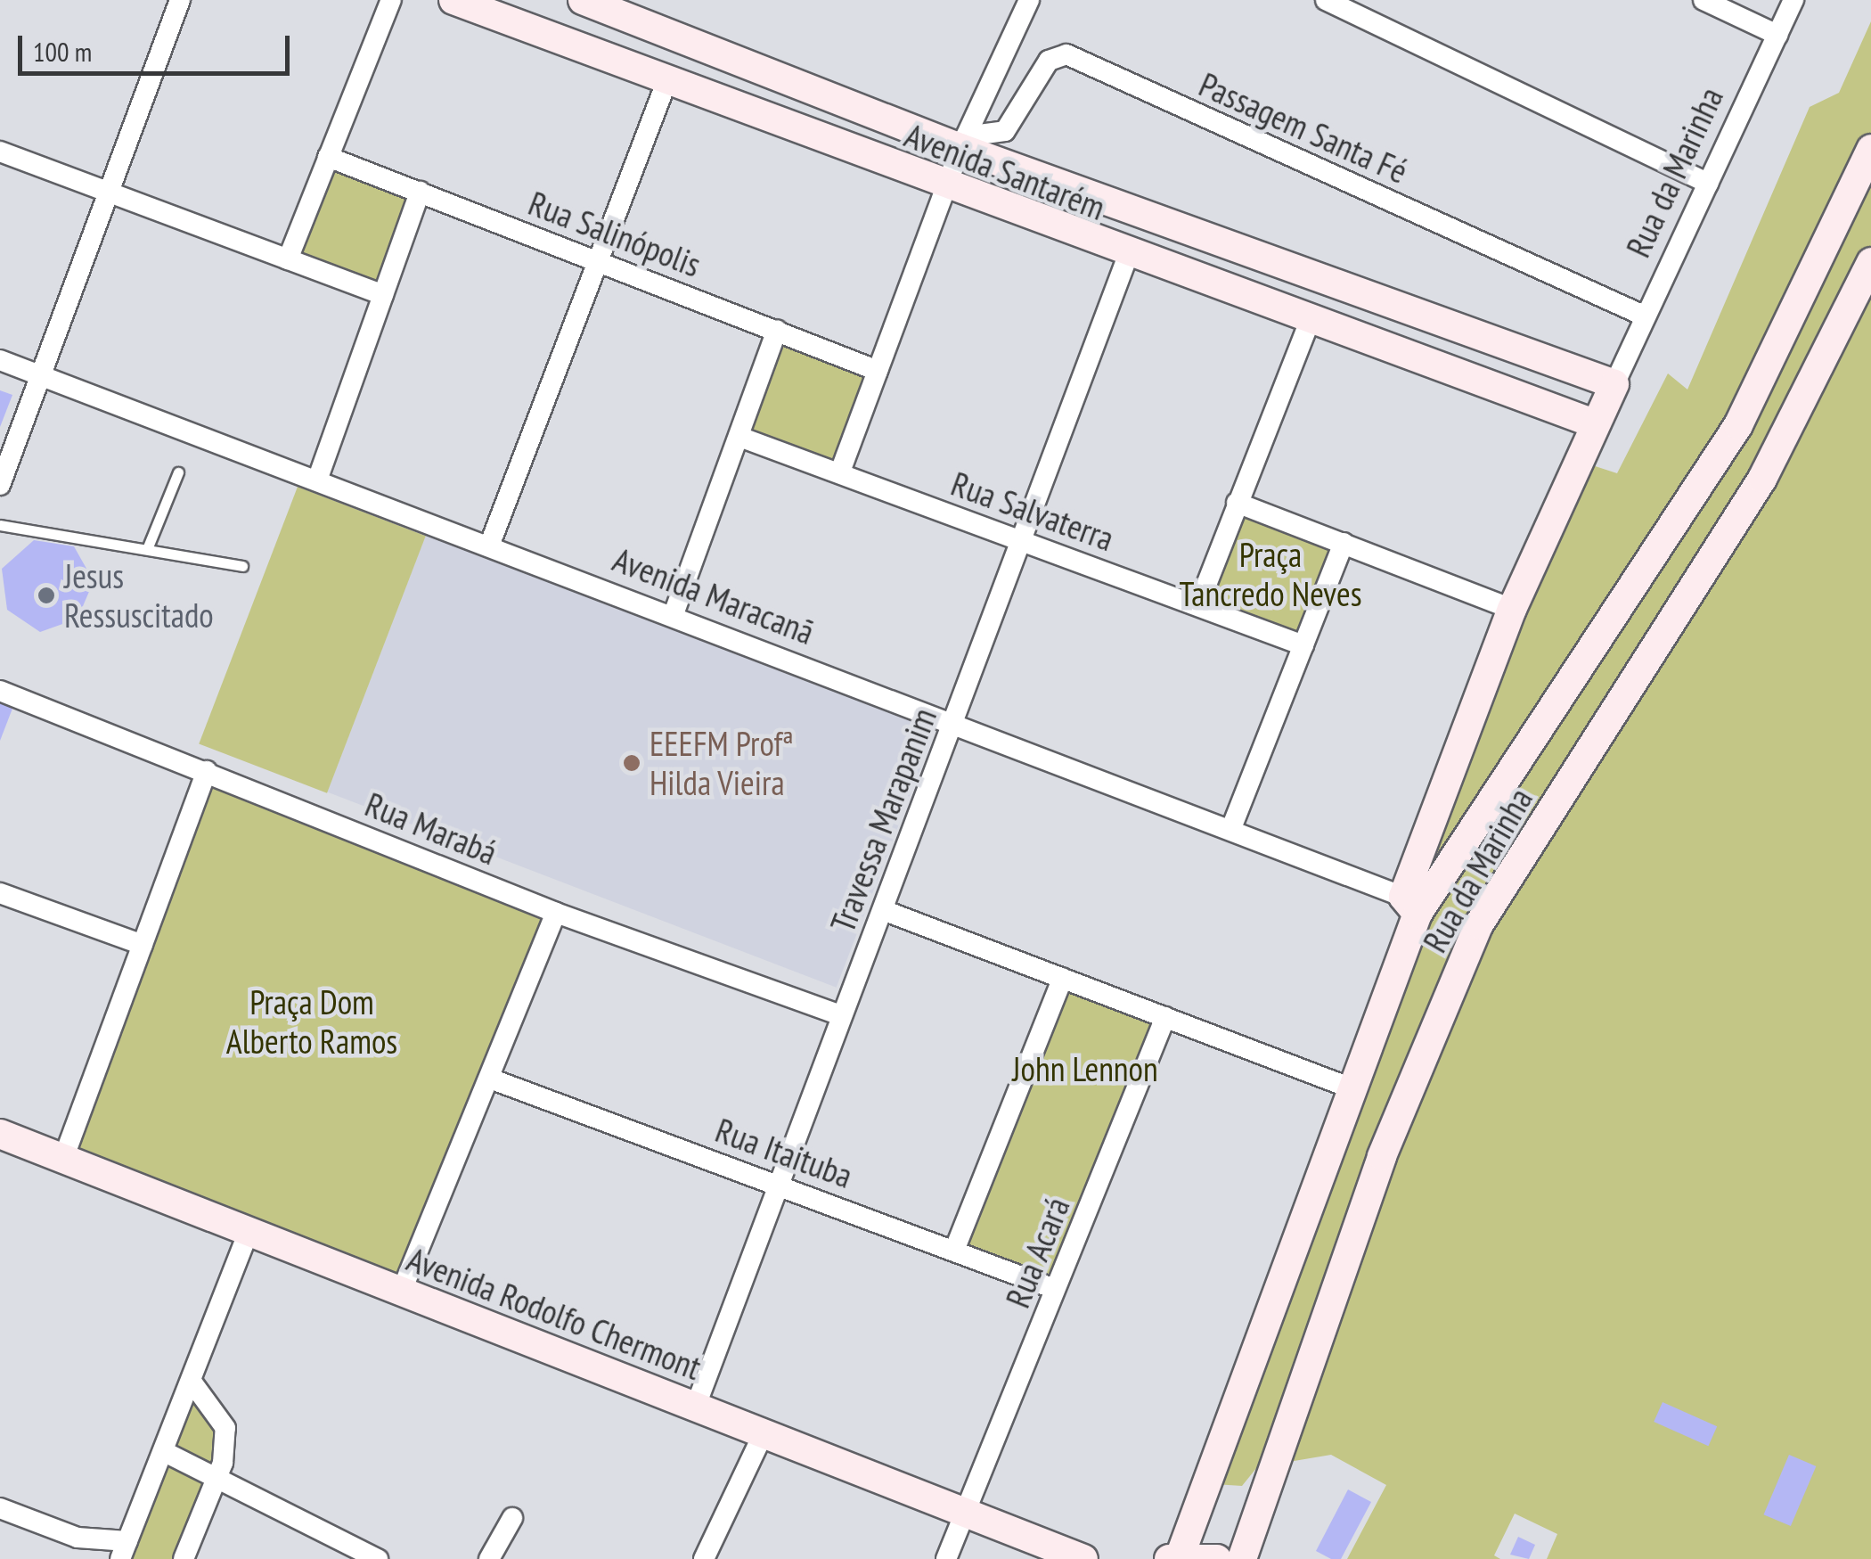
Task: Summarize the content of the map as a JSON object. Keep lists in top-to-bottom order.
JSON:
{
  "streets": {
    "main road": ["Avenida Santarém", "Rua da Marinha", "Avenida Rodolfo Chermont"],
    "street": [
      "Passagem Santa Fé",
      "Rua Salinópolis",
      "Rua Salvaterra",
      "Avenida Maracanã",
      "Travessa Marapanim",
      "Rua Marabá",
      "Rua Itaituba",
      "Rua Acará"
    ]
  },
  "crossings": [
    ["Passagem Santa Fé", "Avenida Santarém"],
    ["Passagem Santa Fé", "Rua da Marinha"],
    ["Avenida Santarém", "Rua da Marinha"],
    ["Avenida Santarém", "Travessa Marapanim"],
    ["Rua da Marinha", "Avenida Maracanã"],
    ["Rua Salvaterra", "Travessa Marapanim"],
    ["Avenida Maracanã", "Travessa Marapanim"],
    ["Travessa Marapanim", "Rua Marabá"],
    ["Travessa Marapanim", "Rua Itaituba"],
    ["Travessa Marapanim", "Avenida Rodolfo Chermont"],
    ["Rua Itaituba", "Rua Acará"],
    ["Rua Acará", "Avenida Rodolfo Chermont"]
  ],
  "parks": ["Praça Tancredo Neves", "Praça Dom Alberto Ramos", "John Lennon"],
  "places": ["Jesus Ressuscitado", "EEEFM Profª Hilda Vieira"],
  "scale_bar": "100 m"
}
